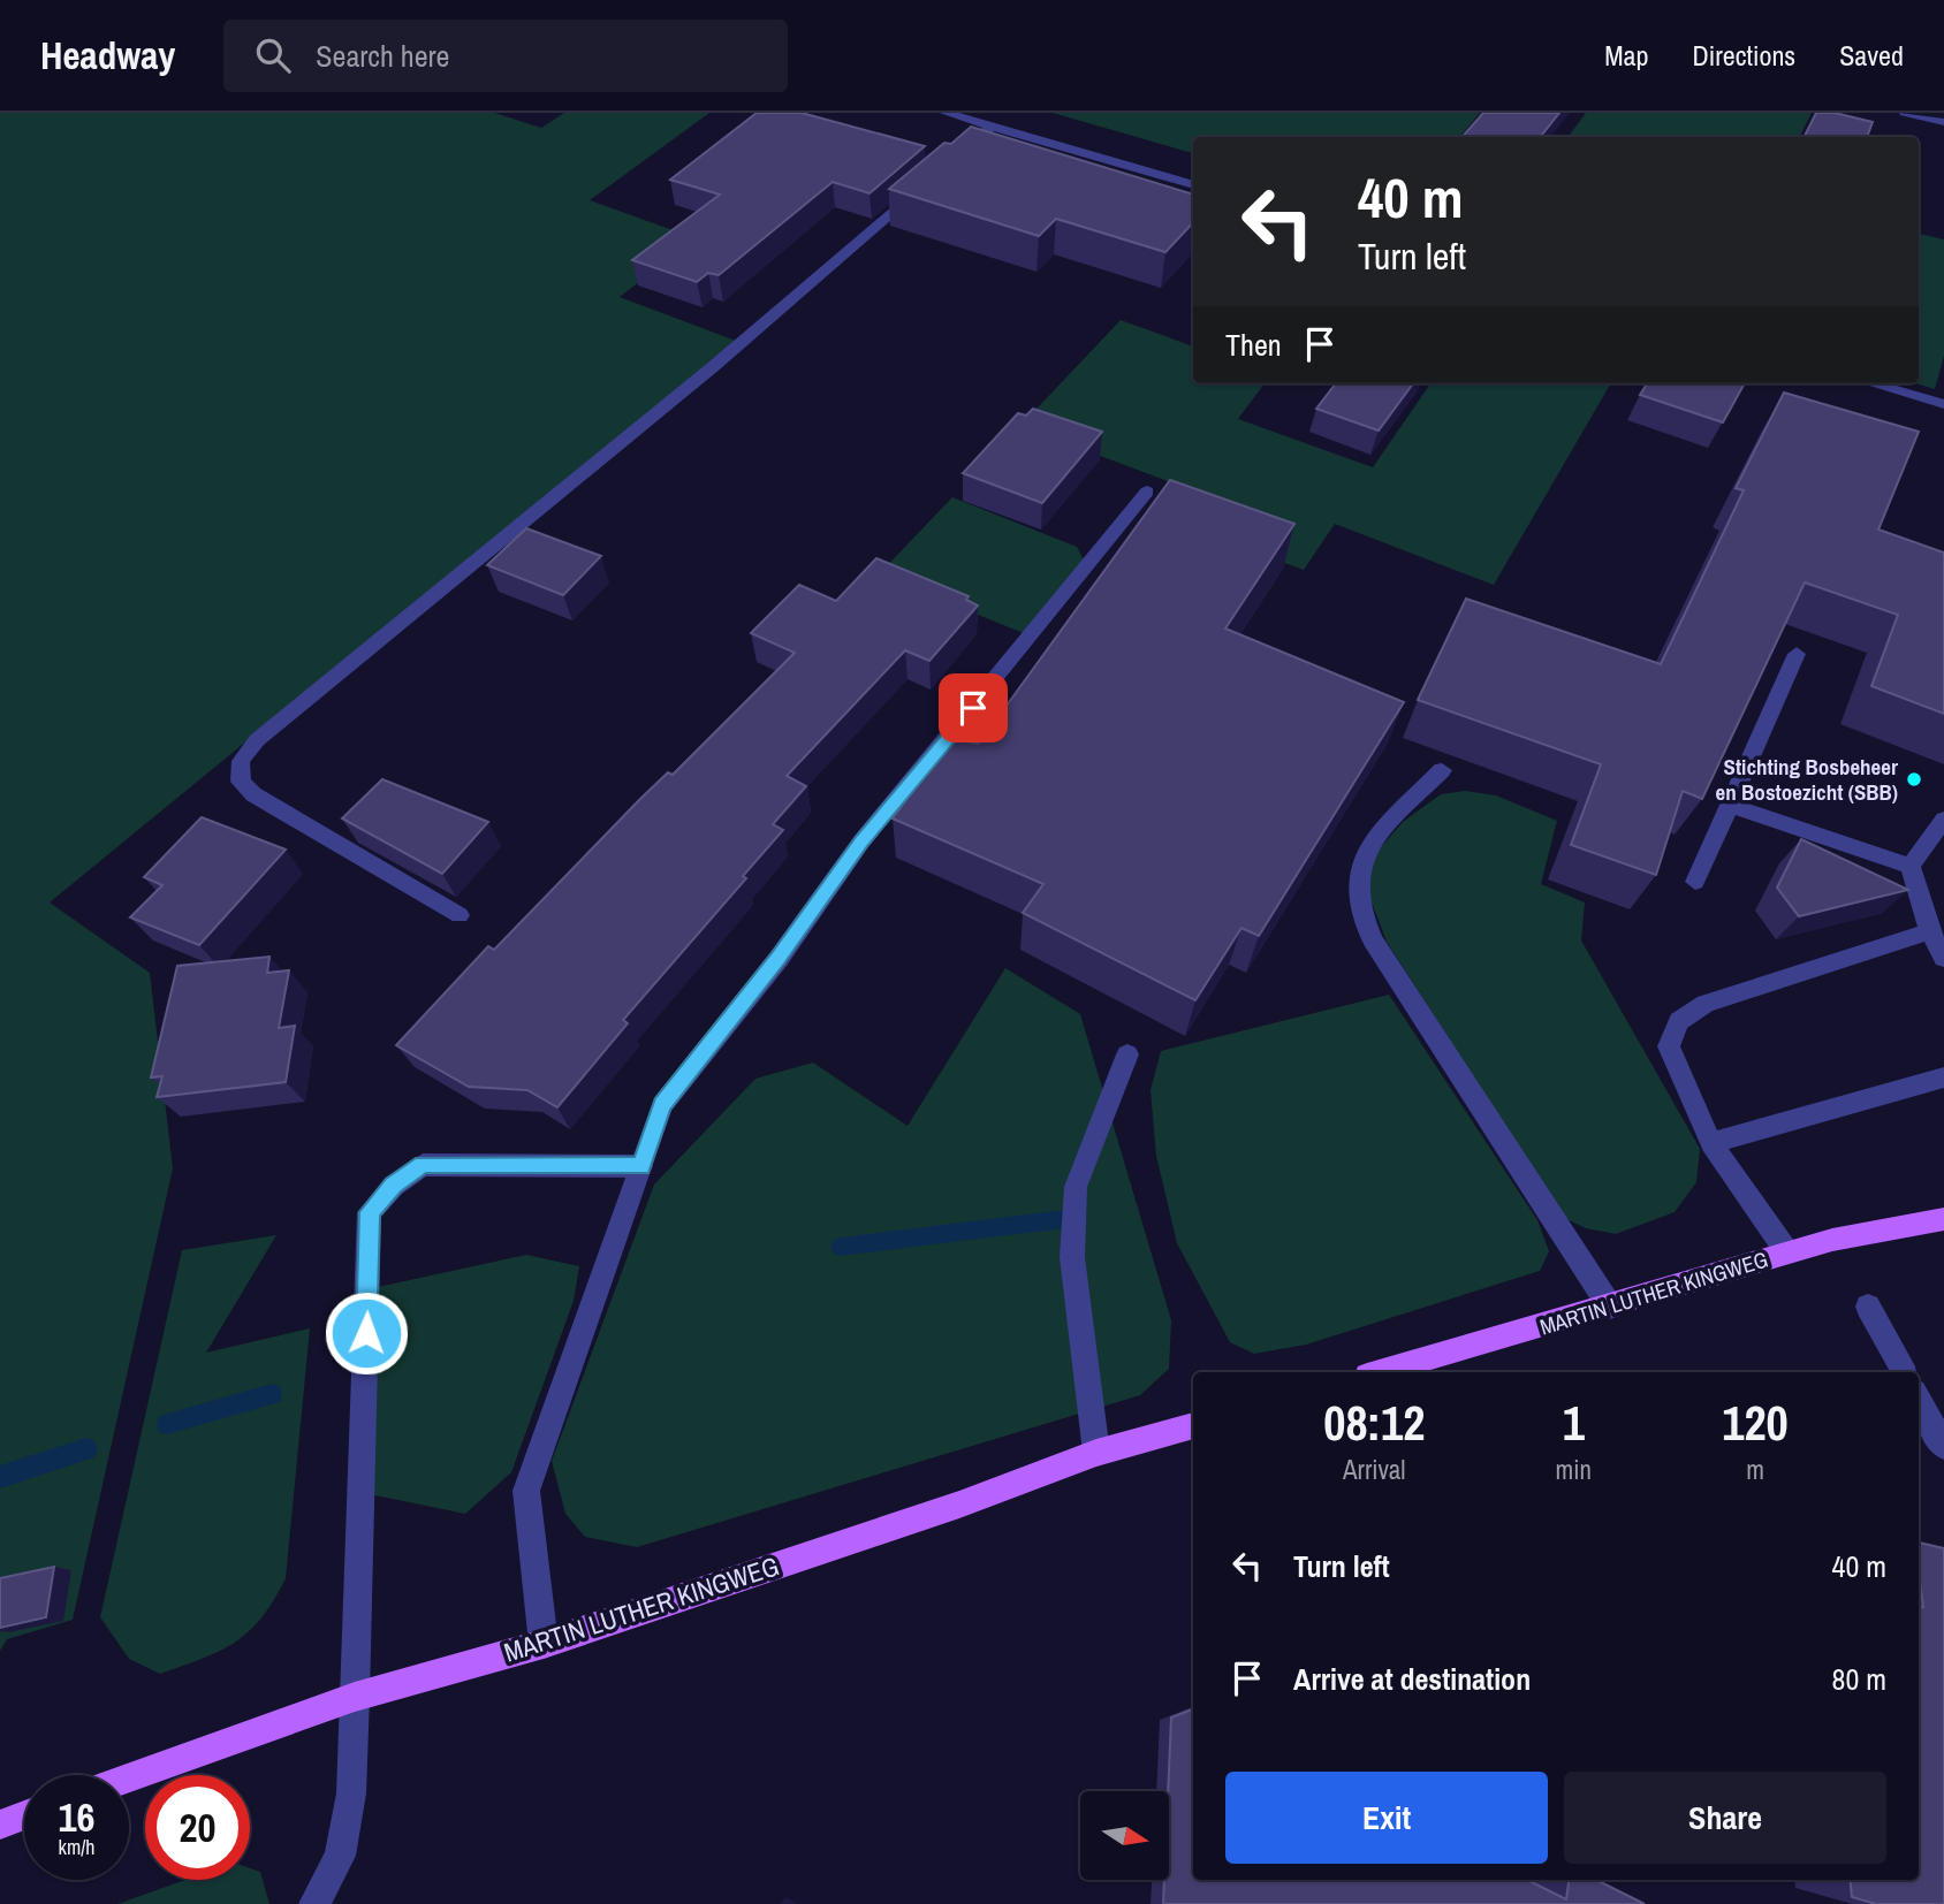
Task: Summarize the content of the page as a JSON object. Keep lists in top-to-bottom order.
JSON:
{
  "streets": {
    "main road": ["MARTIN LUTHER KINGWEG"]
  },
  "places": ["Stichting Bosbeheer en Bostoezicht (SBB)"],
  "north": "right",
  "page": {
    "header": "Headway",
    "search": "Search here",
    "nav": ["Map", "Directions", "Saved"],
    "turn": ["40 m", "Turn left"],
    "then": "Then",
    "eta": [
      "08:12",
      "Arrival",
      "1",
      "min",
      "120",
      "m"
    ],
    "list": [
      {
        "name": "Turn left",
        "value": "40 m"
      },
      {
        "name": "Arrive at destination",
        "value": "80 m"
      }
    ],
    "buttons": ["Exit", "Share"],
    "speed": "16 km/h",
    "limit": "20"
  }
}
